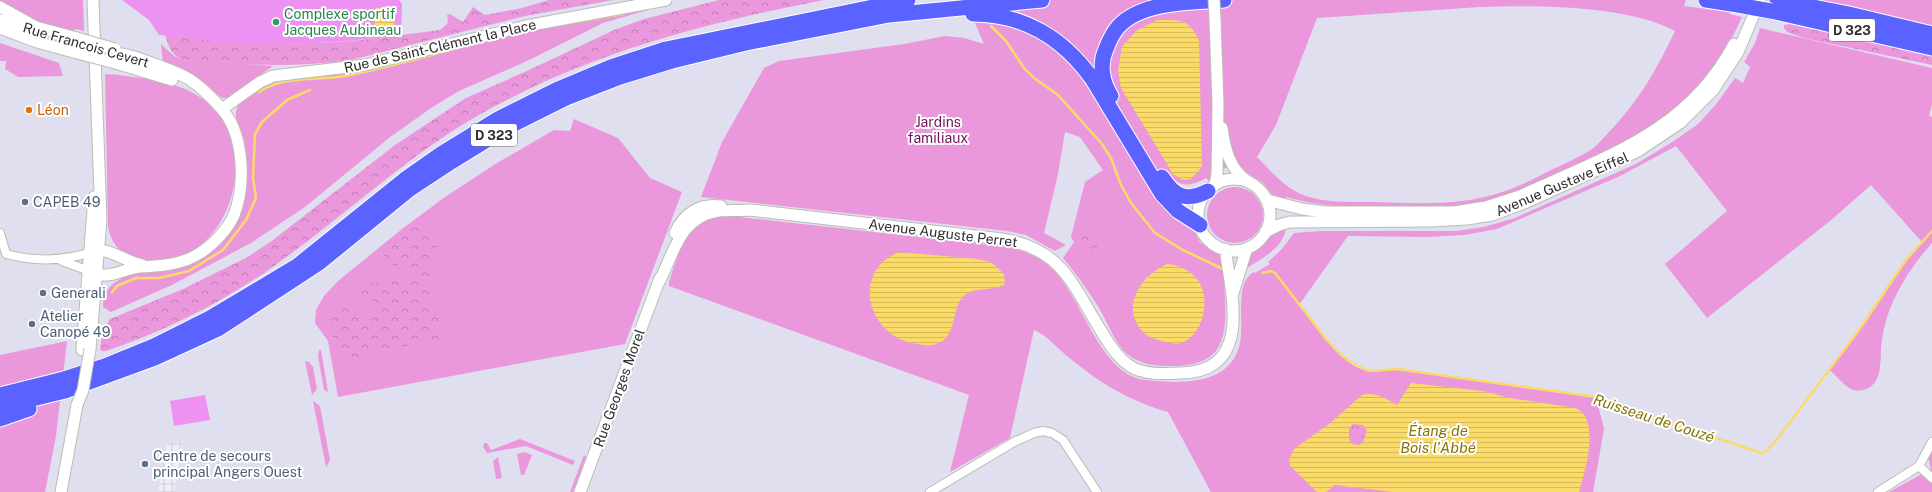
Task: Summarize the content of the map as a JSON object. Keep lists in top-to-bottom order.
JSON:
{
  "streets": {
    "highway": ["D 323"],
    "street": [
      "Rue Francois Cevert",
      "Rue de Saint-Clément la Place",
      "Avenue Gustave Eiffel",
      "Avenue Auguste Perret",
      "Rue Georges Morel"
    ]
  },
  "crossings": [
    ["Rue Francois Cevert", "Rue de Saint-Clément la Place"],
    ["Avenue Gustave Eiffel", "Avenue Auguste Perret"],
    ["Avenue Auguste Perret", "Rue Georges Morel"]
  ],
  "water": ["Ruisseau de Couzé", "Étang de Bois l'Abbé"],
  "parks": ["Jardins familiaux"],
  "places": [
    "Complexe sportif Jacques Aubineau",
    "Léon",
    "CAPEB 49",
    "Generali",
    "Atelier Canopé 49",
    "Centre de secours principal Angers Ouest"
  ]
}
